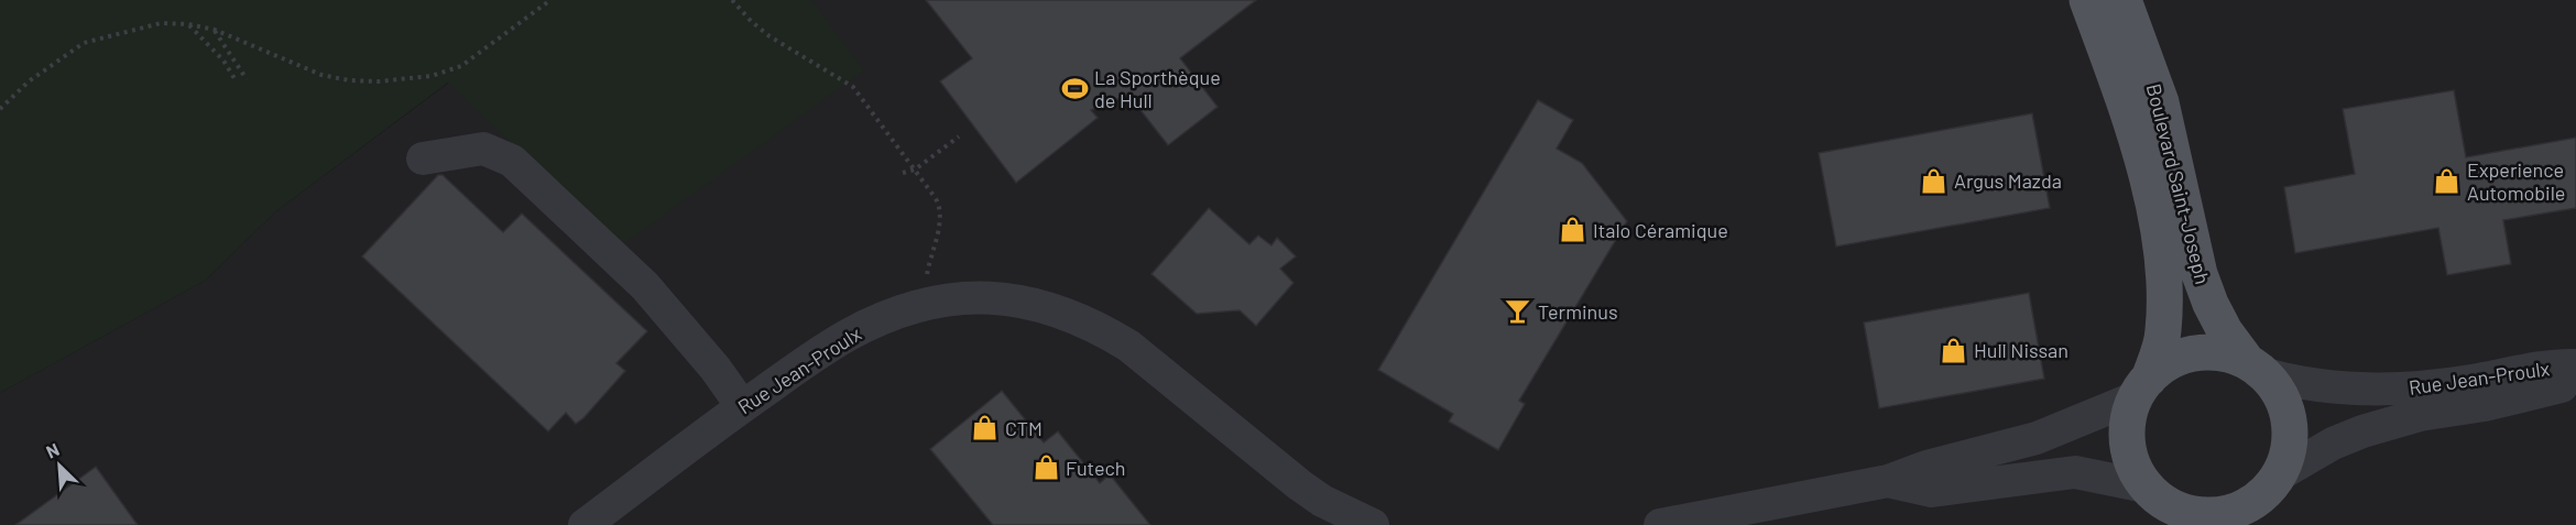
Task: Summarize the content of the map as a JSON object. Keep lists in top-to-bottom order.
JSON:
{
  "streets": {
    "main road": ["Boulevard Saint-Joseph"],
    "street": ["Rue Jean-Proulx"]
  },
  "crossings": [
    ["Boulevard Saint-Joseph", "Rue Jean-Proulx"]
  ],
  "places": {
    "sports": ["La Sporthèque de Hull"],
    "shop": [
      "Argus Mazda",
      "Experience Automobile",
      "Italo Céramique",
      "Hull Nissan",
      "CTM",
      "Futech"
    ],
    "bar": ["Terminus"]
  },
  "north": "top left"
}
